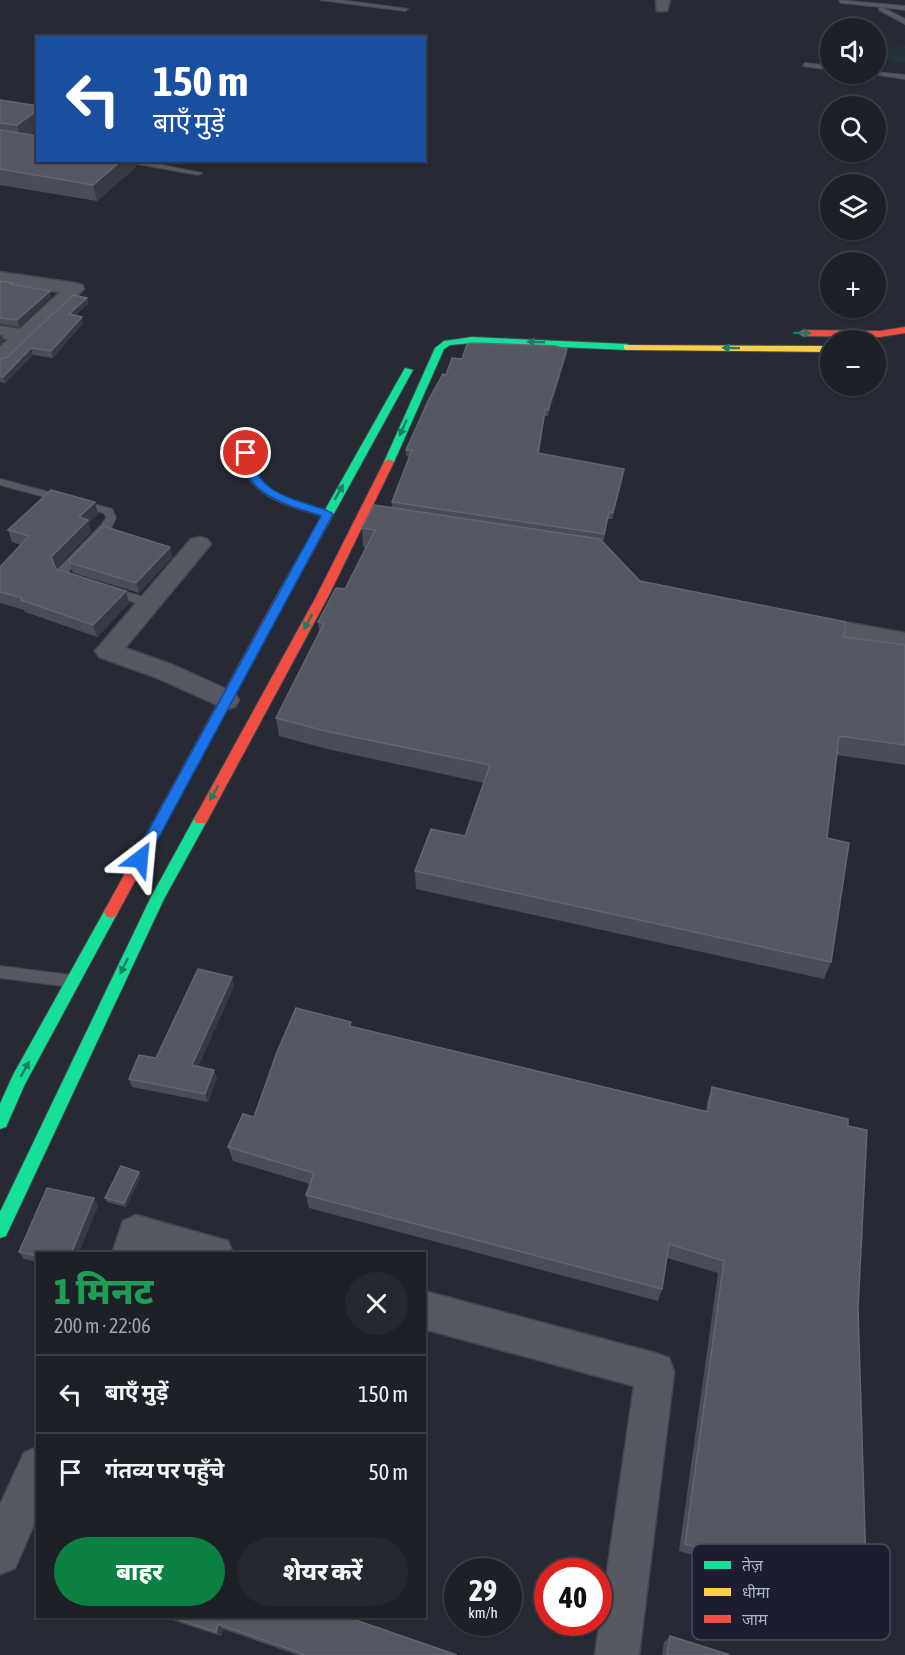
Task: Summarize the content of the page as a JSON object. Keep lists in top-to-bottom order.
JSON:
{
  "legend": ["तेज़", "धीमा", "जाम"],
  "page": {
    "map_buttons": ["+", "−"],
    "turn": ["150 m", "बाएँ मुड़ें"],
    "heading": ["1 मिनट", "200 m · 22:06"],
    "list": [
      {
        "name": "बाएँ मुड़ें",
        "value": "150 m"
      },
      {
        "name": "गंतव्य पर पहुँचे",
        "value": "50 m"
      }
    ],
    "buttons": ["बाहर", "शेयर करें"],
    "speed": "29 km/h",
    "limit": "40"
  }
}
